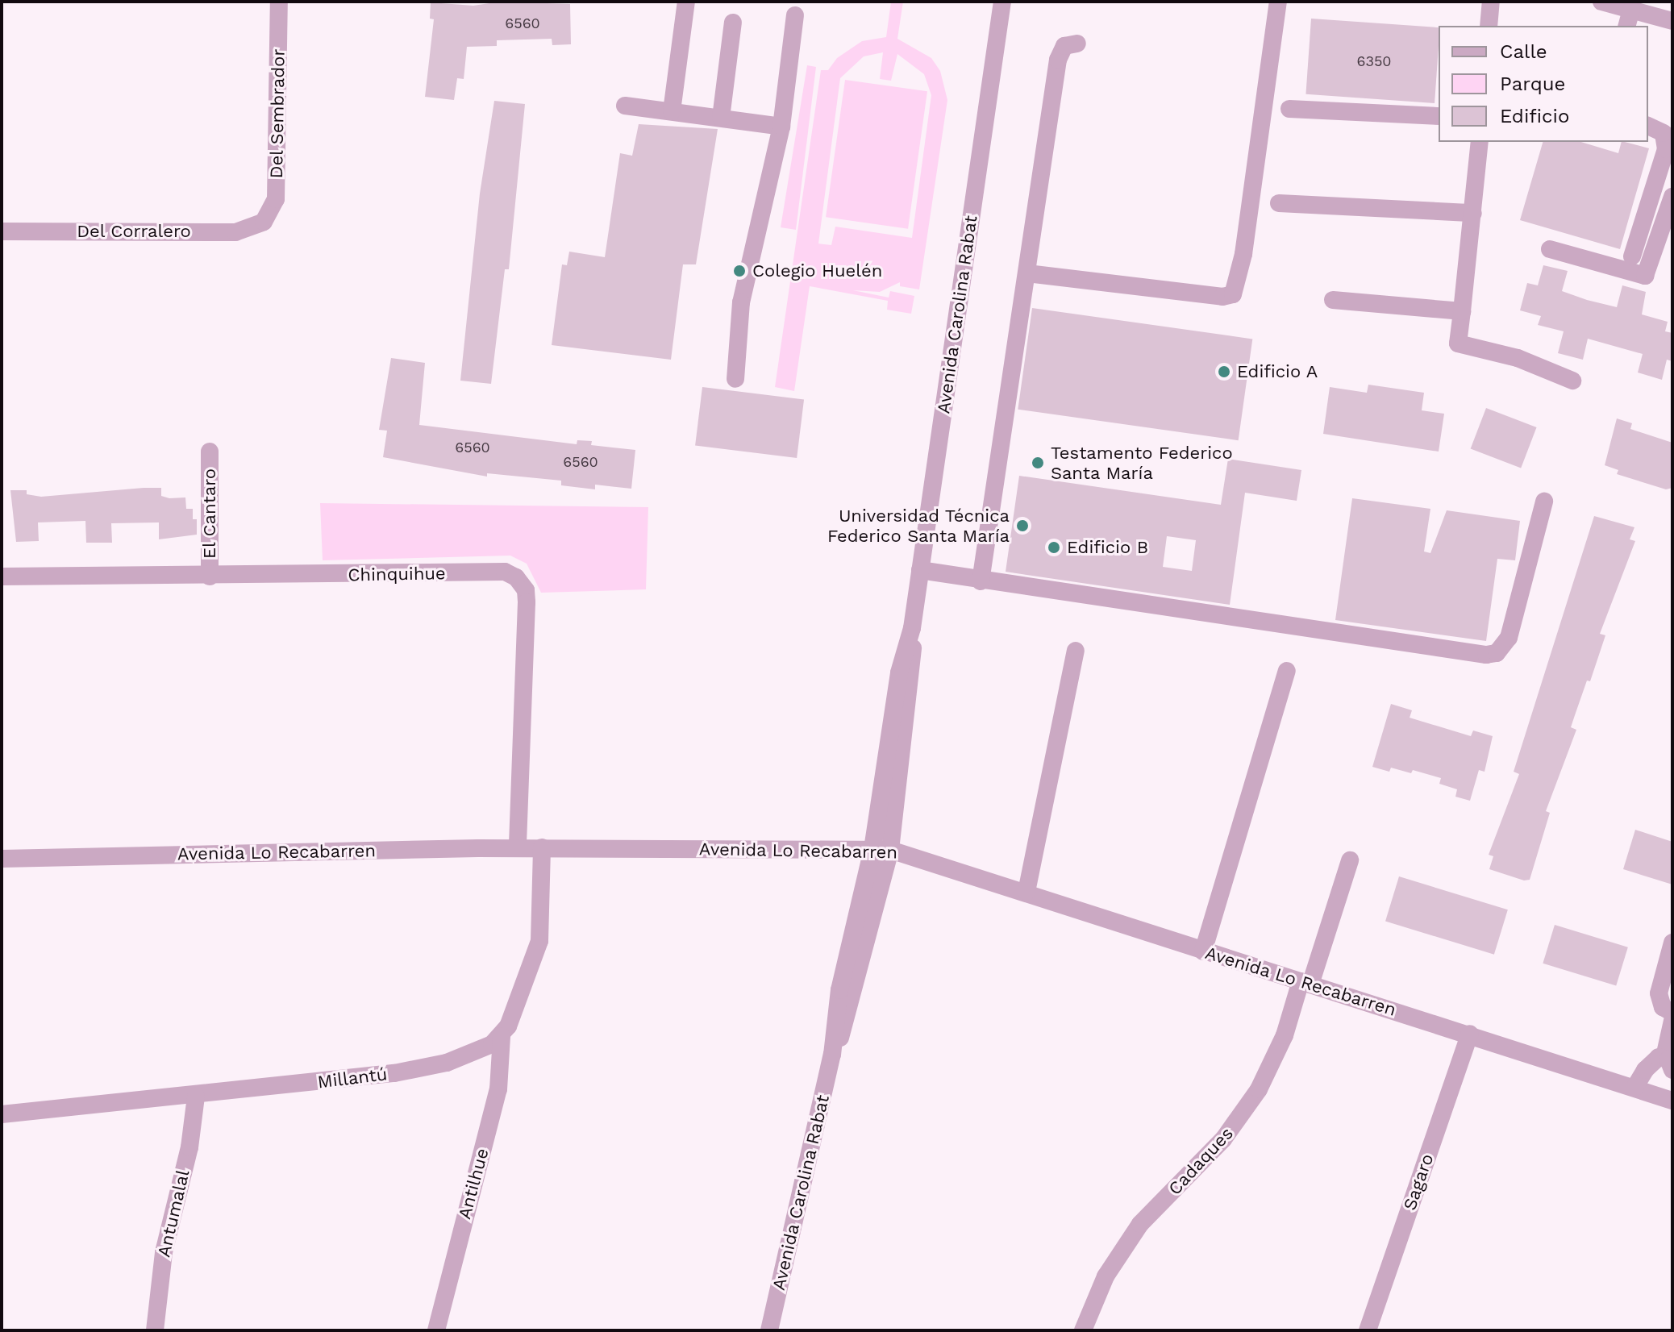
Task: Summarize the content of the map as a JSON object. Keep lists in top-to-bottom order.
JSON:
{
  "streets": {
    "street": [
      "Del Sembrador",
      "Del Corralero",
      "Avenida Carolina Rabat",
      "El Cantaro",
      "Chinquihue",
      "Avenida Lo Recabarren",
      "Millantú",
      "Cadaques",
      "Sagaro",
      "Antilhue",
      "Antumalal"
    ]
  },
  "crossings": [
    ["Del Sembrador", "Del Corralero"],
    ["Avenida Carolina Rabat", "Avenida Lo Recabarren"],
    ["El Cantaro", "Chinquihue"],
    ["Chinquihue", "Avenida Lo Recabarren"],
    ["Avenida Lo Recabarren", "Cadaques"],
    ["Avenida Lo Recabarren", "Sagaro"],
    ["Millantú", "Antilhue"],
    ["Millantú", "Antumalal"]
  ],
  "places": [
    "Colegio Huelén",
    "Edificio A",
    "Testamento Federico Santa María",
    "Universidad Técnica Federico Santa María",
    "Edificio B"
  ],
  "house_numbers": [
    "6560",
    "6350",
    "6560",
    "6560"
  ],
  "legend": ["Calle", "Parque", "Edificio"]
}
